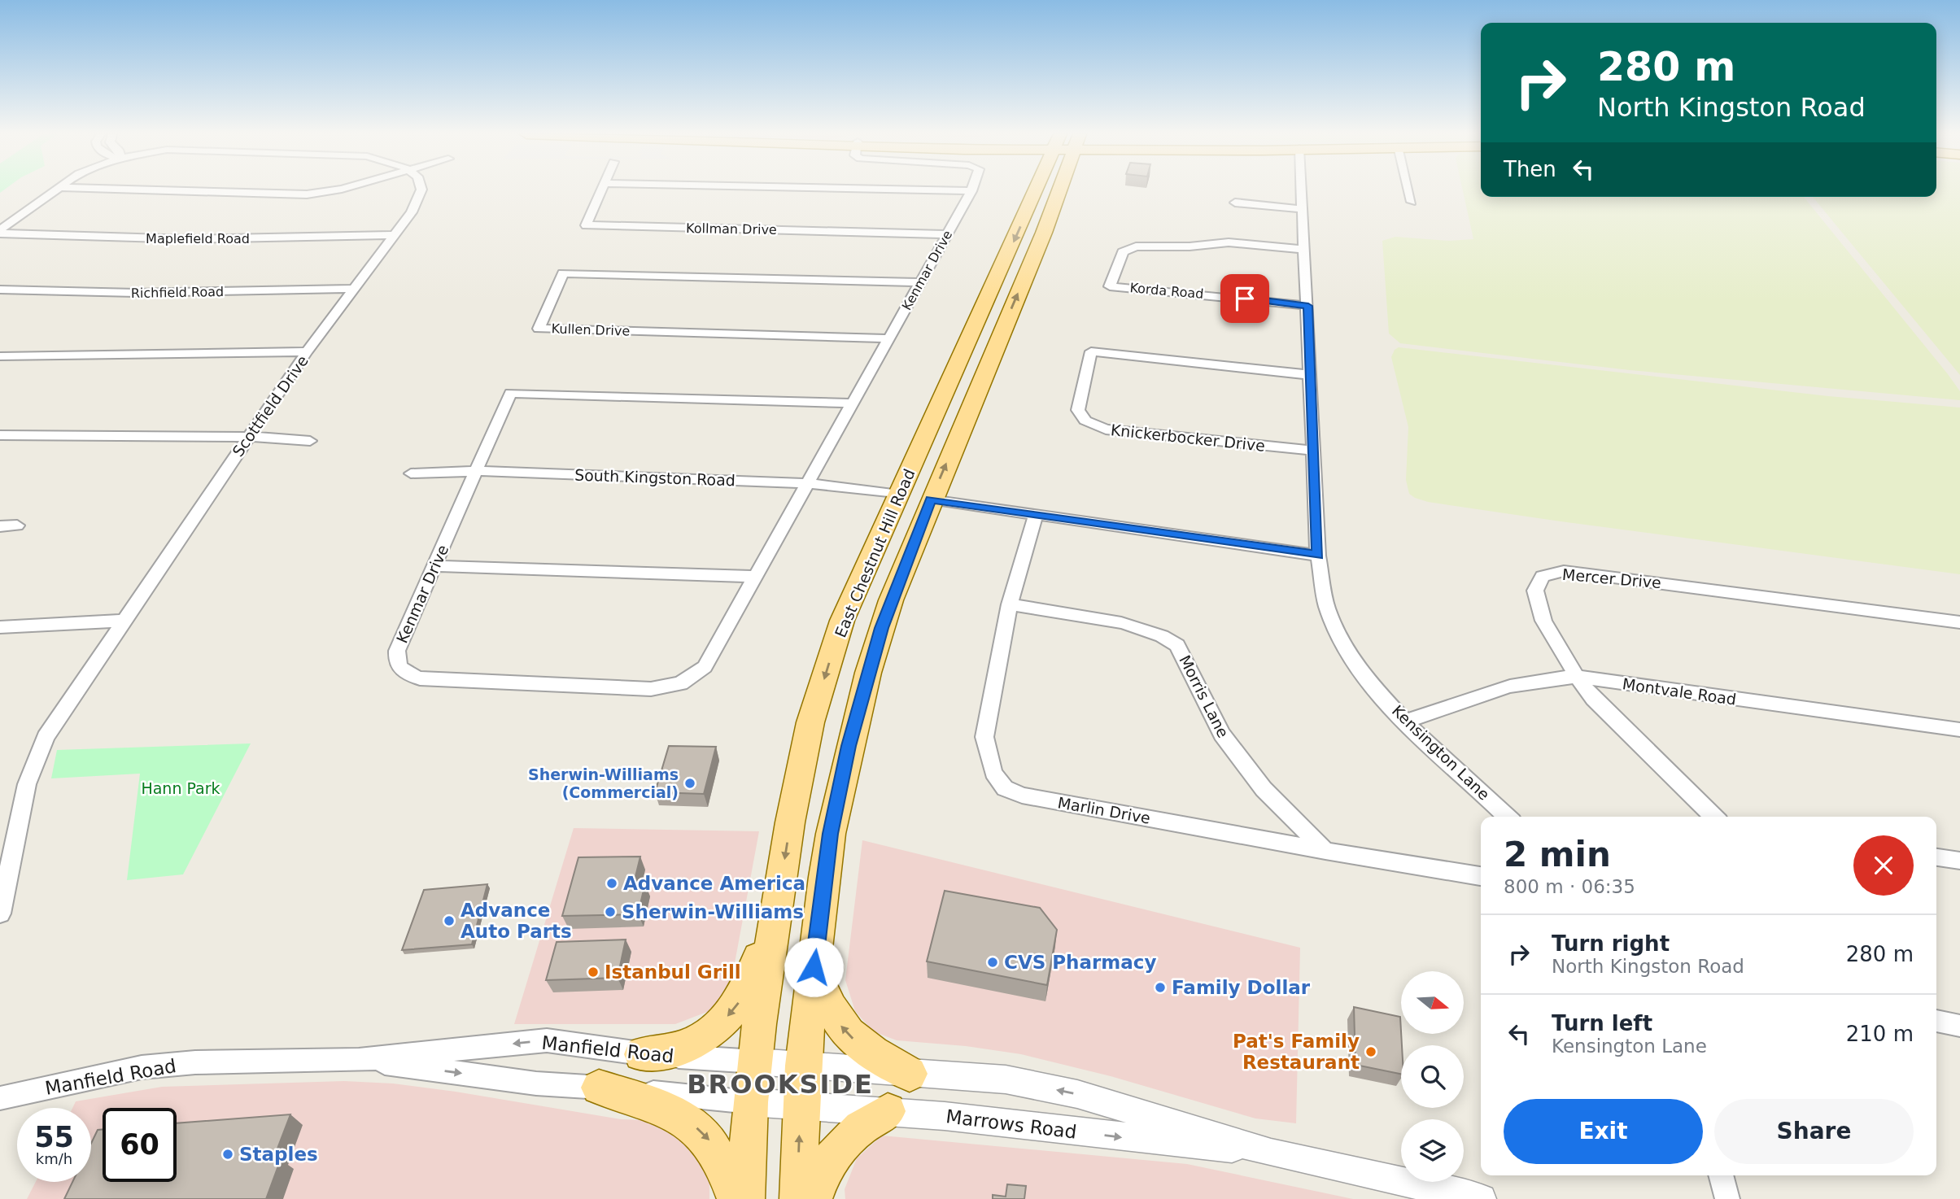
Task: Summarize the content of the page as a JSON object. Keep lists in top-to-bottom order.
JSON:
{
  "streets": {
    "main road": ["East Chestnut Hill Road"],
    "street": [
      "Kollman Drive",
      "Maplefield Road",
      "Kenmar Drive",
      "Korda Road",
      "Richfield Road",
      "Kullen Drive",
      "Scottfield Drive",
      "Knickerbocker Drive",
      "South Kingston Road",
      "Mercer Drive",
      "Montvale Road",
      "Morris Lane",
      "Kensington Lane",
      "Marlin Drive",
      "Manfield Road",
      "Marrows Road"
    ]
  },
  "crossings": [
    ["Kollman Drive", "Kenmar Drive"],
    ["Maplefield Road", "Scottfield Drive"],
    ["Kenmar Drive", "Kullen Drive"],
    ["Kenmar Drive", "South Kingston Road"],
    ["Korda Road", "Kensington Lane"],
    ["Richfield Road", "Scottfield Drive"],
    ["Knickerbocker Drive", "Kensington Lane"],
    ["South Kingston Road", "East Chestnut Hill Road"],
    ["East Chestnut Hill Road", "Manfield Road"],
    ["East Chestnut Hill Road", "Marrows Road"],
    ["Mercer Drive", "Montvale Road"],
    ["Montvale Road", "Kensington Lane"],
    ["Morris Lane", "Marlin Drive"],
    ["Manfield Road", "Marrows Road"]
  ],
  "districts": ["BROOKSIDE"],
  "parks": ["Hann Park"],
  "places": [
    "Sherwin-Williams (Commercial)",
    "Advance America",
    "Sherwin-Williams",
    "Advance Auto Parts",
    "CVS Pharmacy",
    "Istanbul Grill",
    "Family Dollar",
    "Pat's Family Restaurant",
    "Staples"
  ],
  "north": "right",
  "page": {
    "turn": ["280 m", "North Kingston Road"],
    "then": "Then",
    "heading": ["2 min", "800 m · 06:35"],
    "list": [
      {
        "name": "Turn right",
        "note": "North Kingston Road",
        "value": "280 m"
      },
      {
        "name": "Turn left",
        "note": "Kensington Lane",
        "value": "210 m"
      }
    ],
    "buttons": ["Exit", "Share"],
    "speed": "55 km/h",
    "limit": "60"
  }
}
